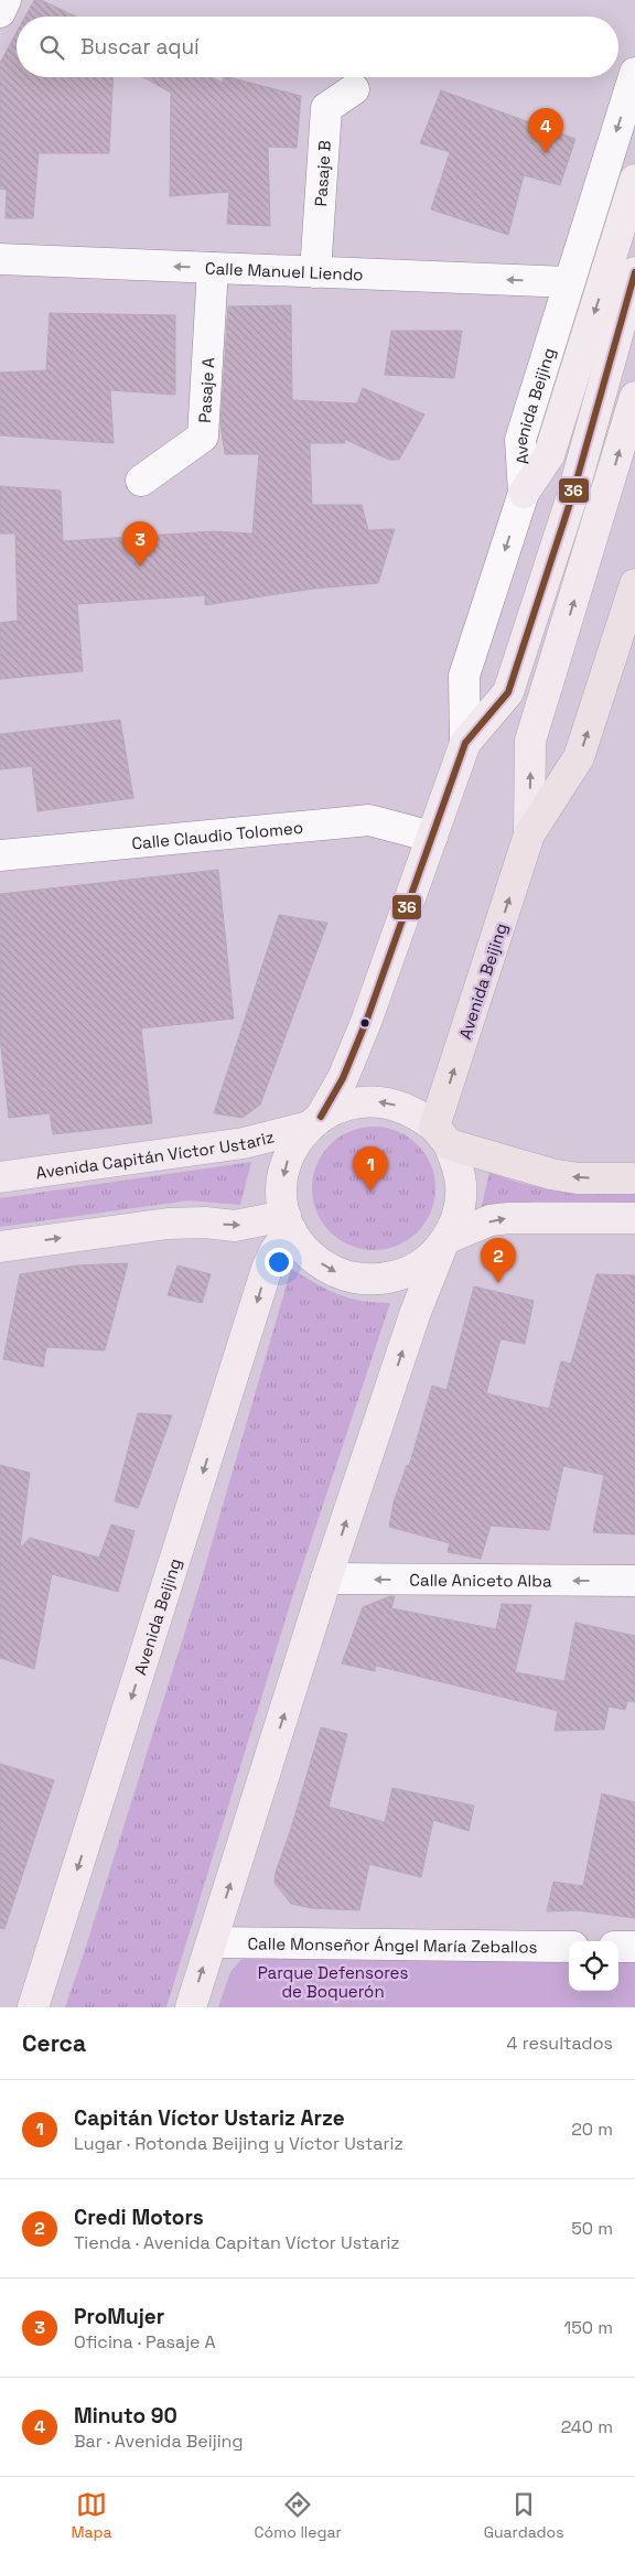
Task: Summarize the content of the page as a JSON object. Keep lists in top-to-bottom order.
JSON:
{
  "streets": {
    "highway": ["Avenida Beijing"],
    "main road": ["Avenida Capitán Víctor Ustariz"],
    "street": [
      "Pasaje B",
      "Calle Manuel Liendo",
      "Pasaje A",
      "Calle Claudio Tolomeo",
      "Calle Aniceto Alba",
      "Calle Monseñor Ángel María Zeballos"
    ]
  },
  "crossings": [
    ["Pasaje B", "Calle Manuel Liendo"],
    ["Calle Manuel Liendo", "Pasaje A"],
    ["Calle Manuel Liendo", "Avenida Beijing"],
    ["Avenida Beijing", "Calle Claudio Tolomeo"],
    ["Avenida Beijing", "Avenida Capitán Víctor Ustariz"]
  ],
  "one_way": ["Calle Manuel Liendo", "Calle Aniceto Alba"],
  "parks": ["Parque Defensores de Boquerón"],
  "lines": ["transit line 36"],
  "page": {
    "search": "Buscar aquí",
    "pins": [
      "4",
      "3",
      "1",
      "2"
    ],
    "heading": ["Cerca", "4 resultados"],
    "list": [
      {
        "mark": "1",
        "name": "Capitán Víctor Ustariz Arze",
        "note": "Lugar · Rotonda Beijing y Víctor Ustariz",
        "value": "20 m"
      },
      {
        "mark": "2",
        "name": "Credi Motors",
        "note": "Tienda · Avenida Capitan Víctor Ustariz",
        "value": "50 m"
      },
      {
        "mark": "3",
        "name": "ProMujer",
        "note": "Oficina · Pasaje A",
        "value": "150 m"
      },
      {
        "mark": "4",
        "name": "Minuto 90",
        "note": "Bar · Avenida Beijing",
        "value": "240 m"
      }
    ],
    "nav": ["Mapa", "Cómo llegar", "Guardados"]
  }
}
